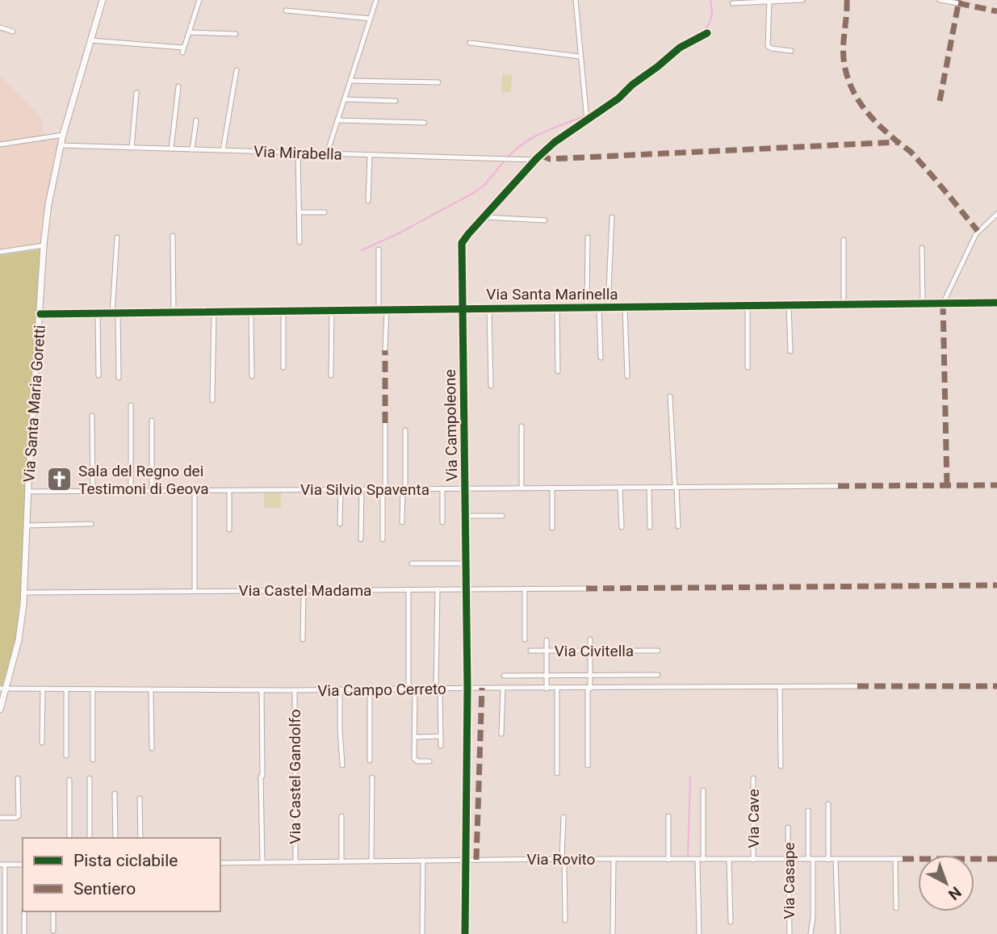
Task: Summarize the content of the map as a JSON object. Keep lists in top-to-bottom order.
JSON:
{
  "streets": {
    "main road": ["Via Santa Maria Goretti"],
    "street": [
      "Via Mirabella",
      "Via Santa Marinella",
      "Via Campoleone",
      "Via Silvio Spaventa",
      "Via Castel Madama",
      "Via Civitella",
      "Via Campo Cerreto",
      "Via Castel Gandolfo",
      "Via Cave",
      "Via Rovito",
      "Via Casape"
    ]
  },
  "crossings": [
    ["Via Mirabella", "Via Santa Maria Goretti"],
    ["Via Mirabella", "Via Campoleone"],
    ["Via Santa Marinella", "Via Santa Maria Goretti"],
    ["Via Santa Marinella", "Via Campoleone"],
    ["Via Santa Maria Goretti", "Via Silvio Spaventa"],
    ["Via Santa Maria Goretti", "Via Castel Madama"],
    ["Via Santa Maria Goretti", "Via Campo Cerreto"],
    ["Via Campoleone", "Via Silvio Spaventa"],
    ["Via Campoleone", "Via Castel Madama"],
    ["Via Campoleone", "Via Campo Cerreto"],
    ["Via Campoleone", "Via Rovito"],
    ["Via Campo Cerreto", "Via Castel Gandolfo"],
    ["Via Castel Gandolfo", "Via Rovito"],
    ["Via Cave", "Via Rovito"],
    ["Via Rovito", "Via Casape"]
  ],
  "places": {
    "church": ["Sala del Regno dei Testimoni di Geova"]
  },
  "legend": ["Pista ciclabile", "Sentiero"],
  "north": "bottom right"
}
